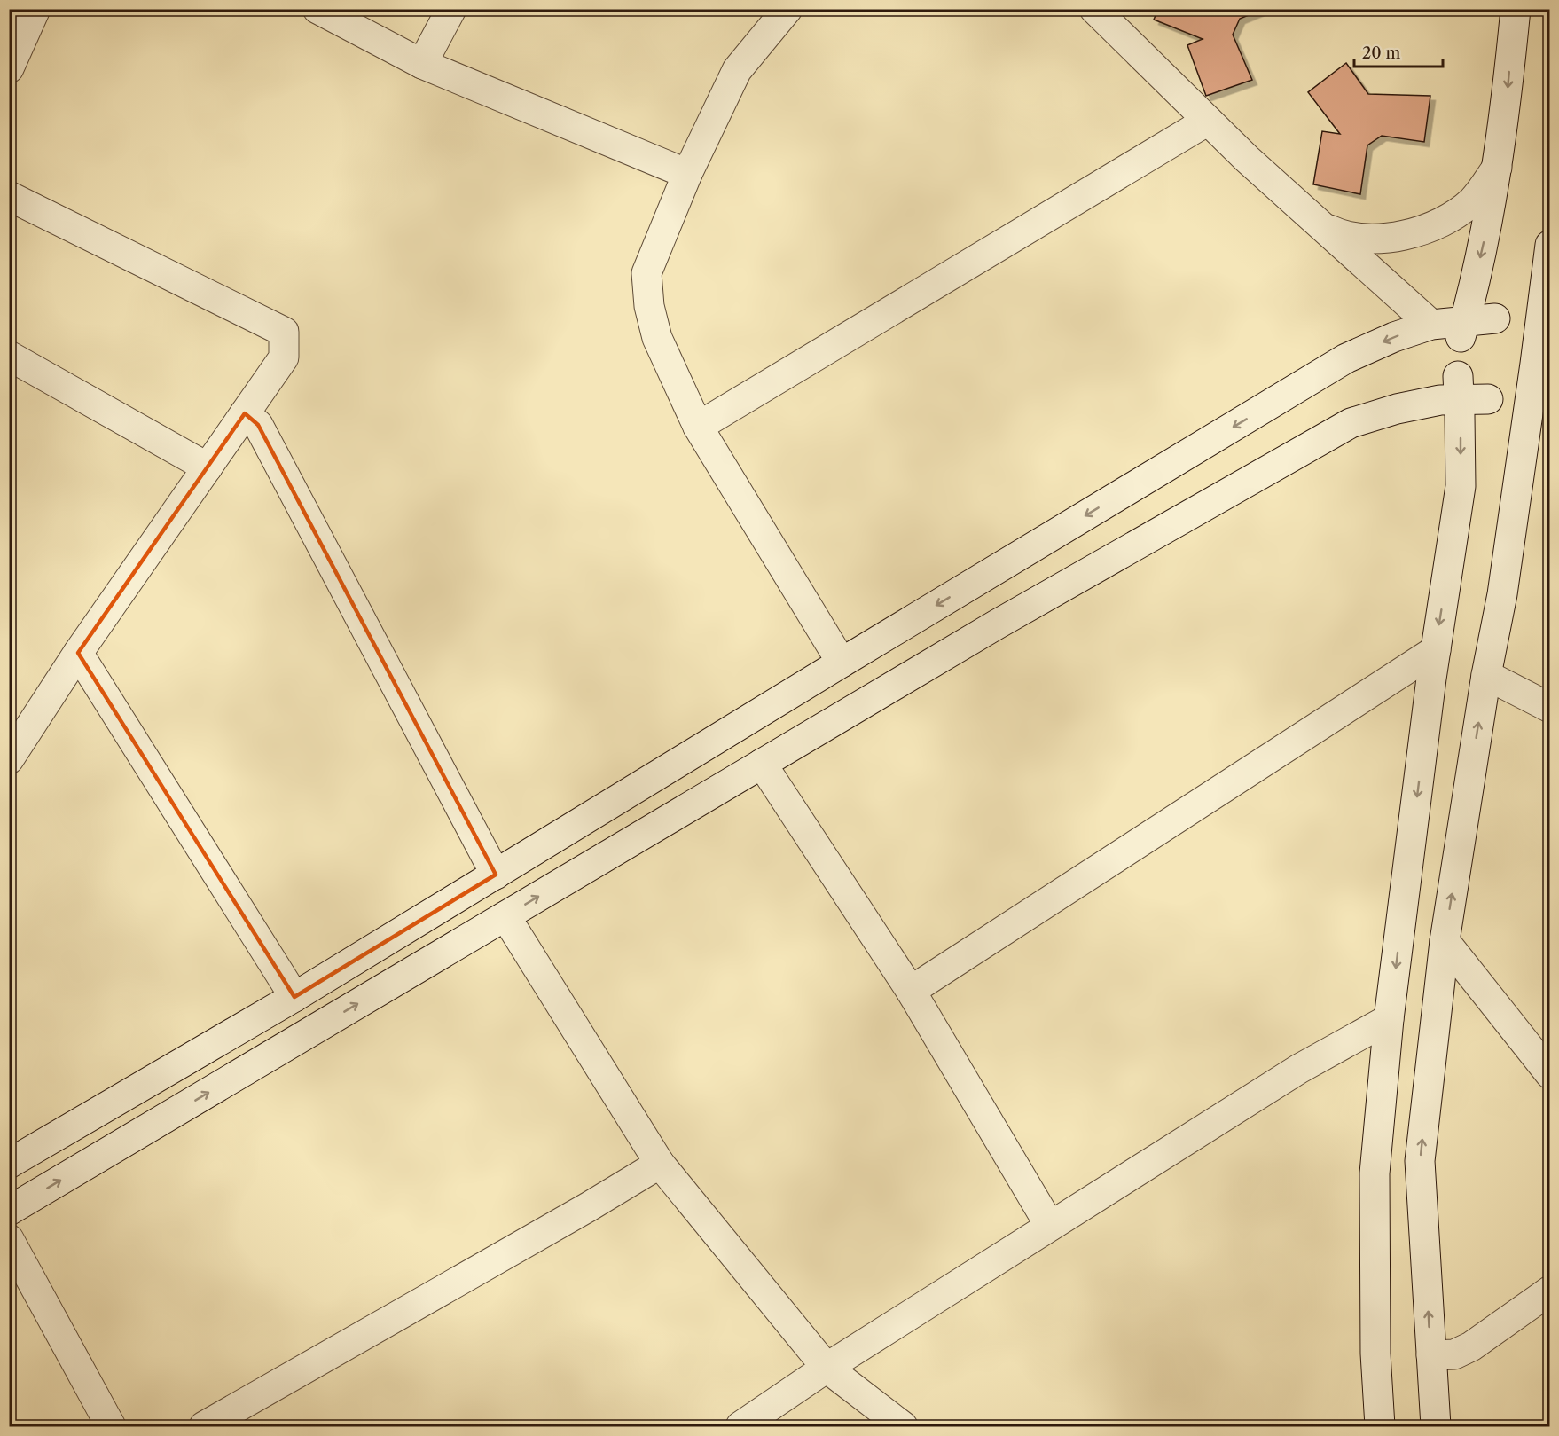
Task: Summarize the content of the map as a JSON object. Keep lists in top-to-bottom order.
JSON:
{
  "scale_bar": "20 m"
}
